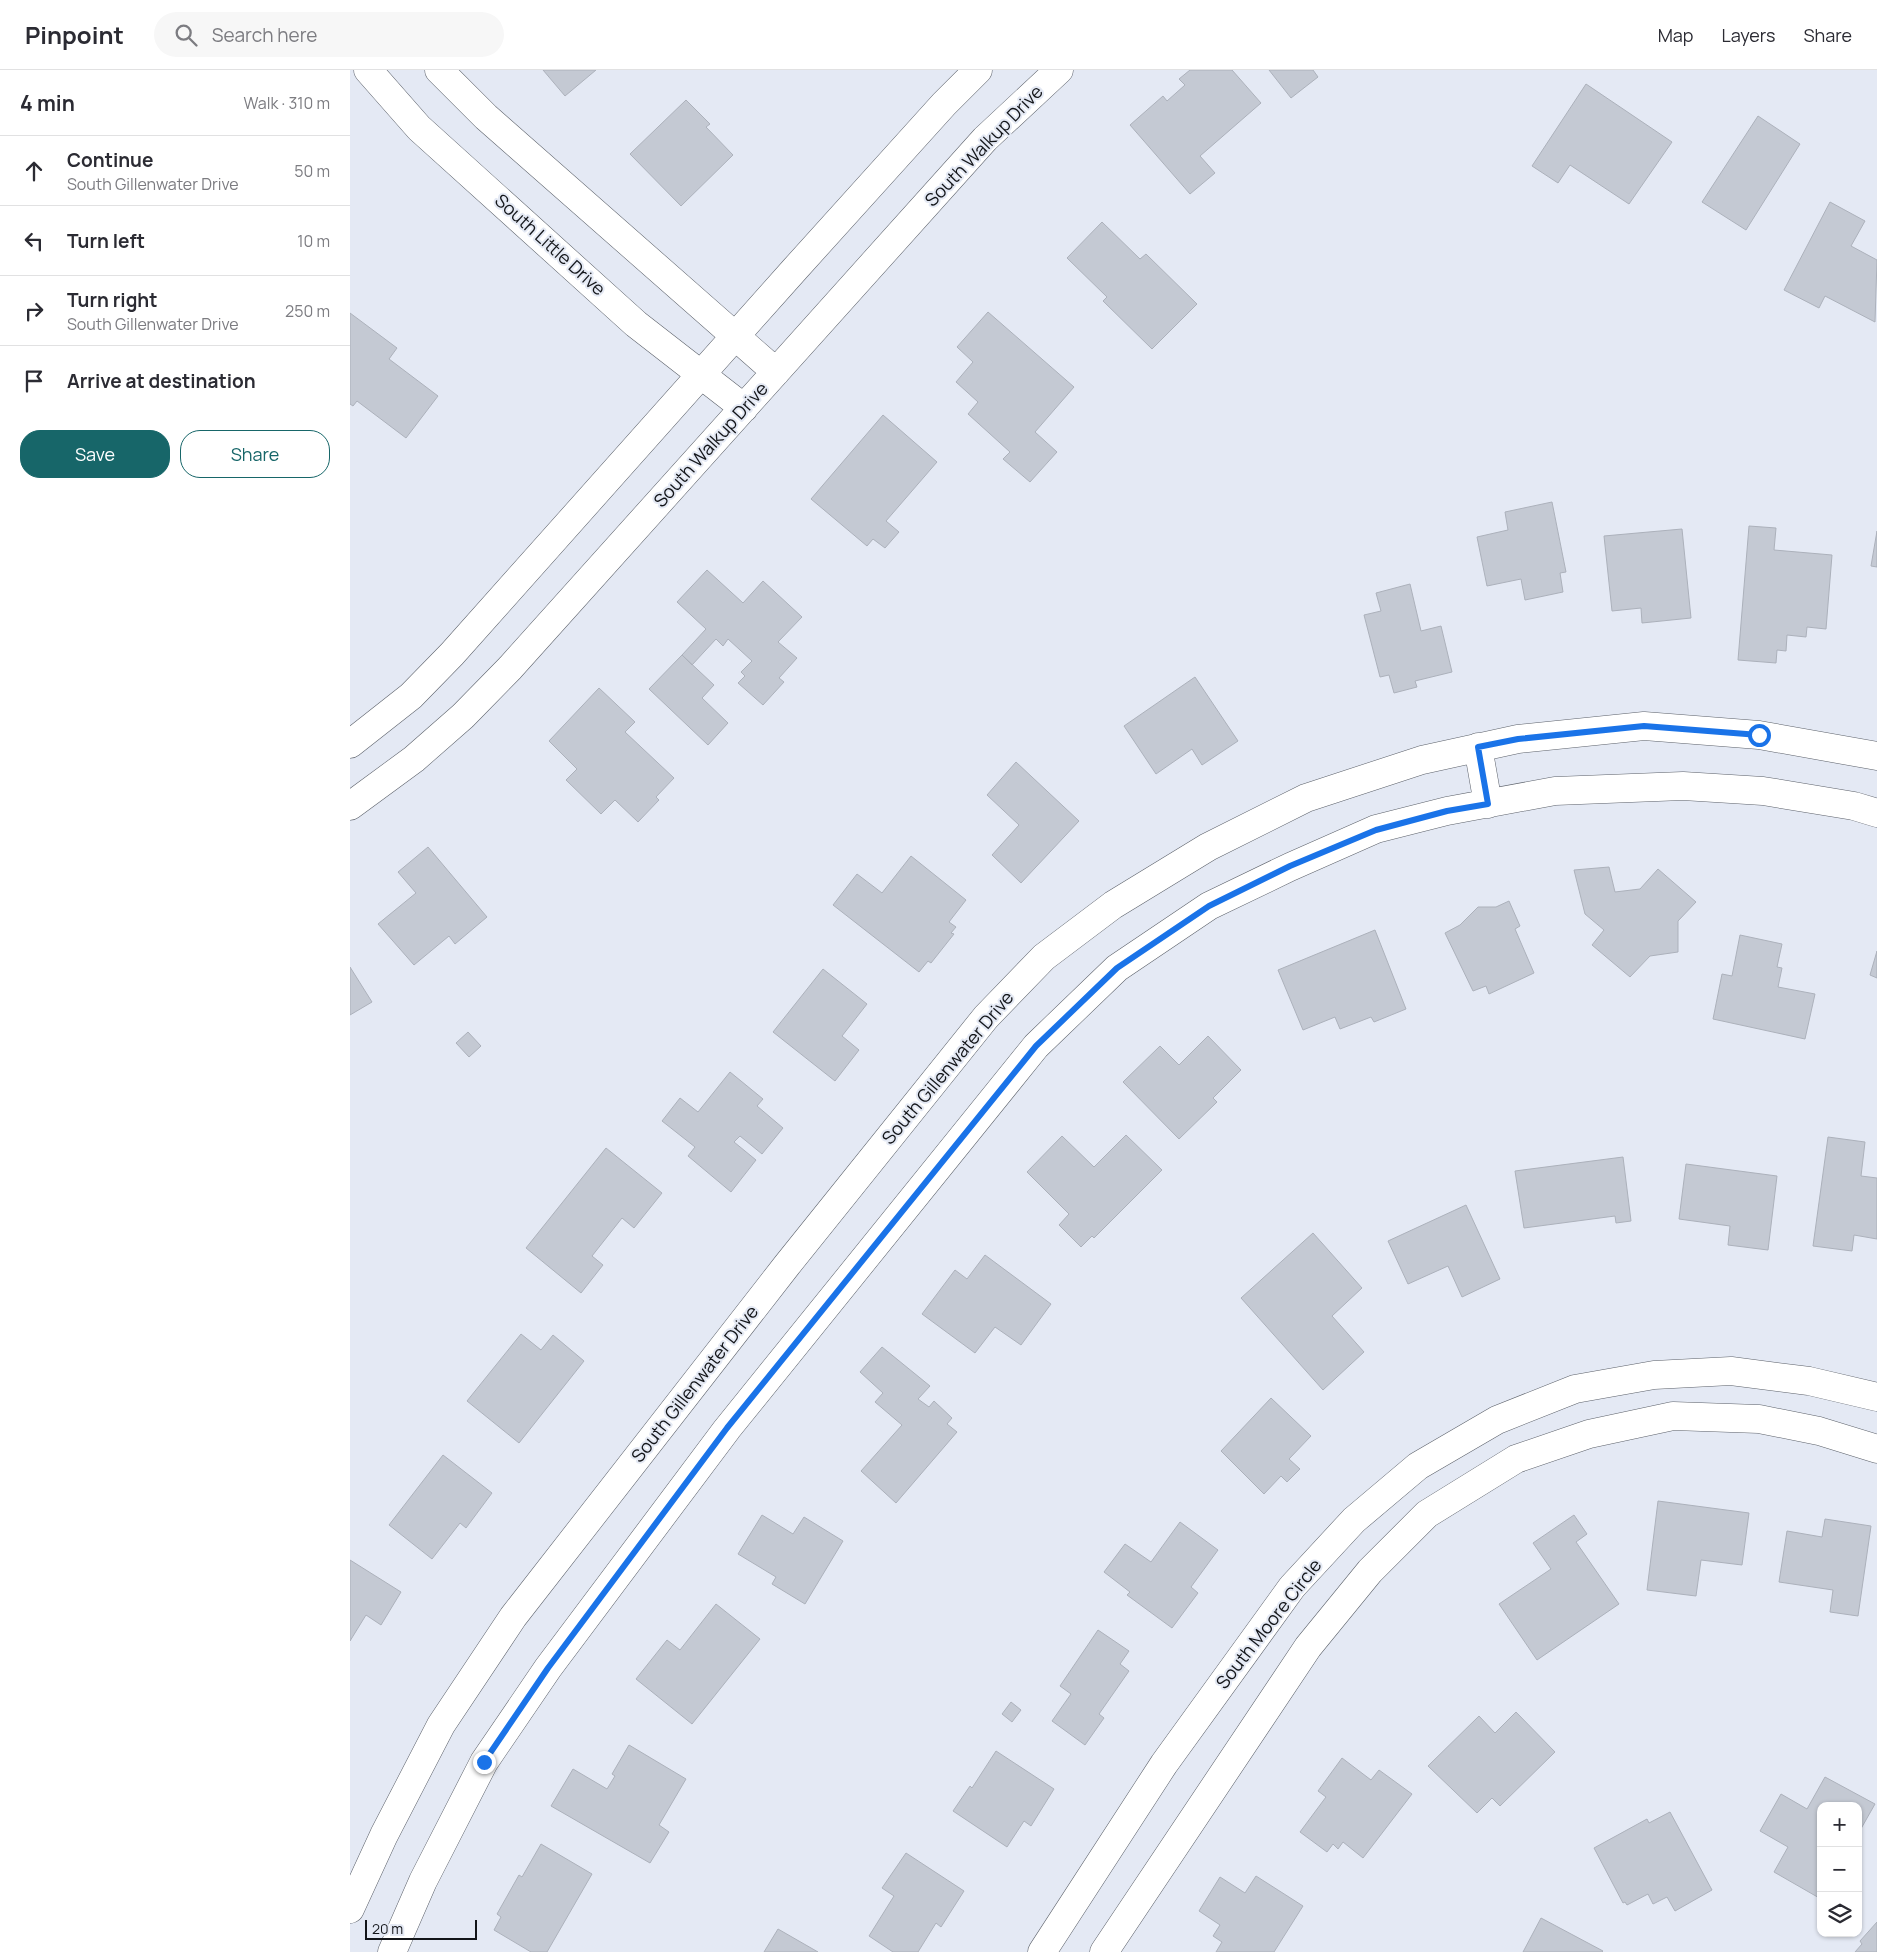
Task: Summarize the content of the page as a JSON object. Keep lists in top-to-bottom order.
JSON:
{
  "streets": {
    "street": [
      "South Walkup Drive",
      "South Little Drive",
      "South Gillenwater Drive",
      "South Moore Circle"
    ]
  },
  "crossings": [
    ["South Walkup Drive", "South Little Drive"]
  ],
  "scale_bar": "20 m",
  "page": {
    "header": "Pinpoint",
    "search": "Search here",
    "nav": ["Map", "Layers", "Share"],
    "heading": ["4 min", "Walk · 310 m"],
    "list": [
      ["Continue", "South Gillenwater Drive", "50 m"],
      ["Turn left", "10 m"],
      ["Turn right", "South Gillenwater Drive", "250 m"],
      "Arrive at destination"
    ],
    "buttons": ["Save", "Share"],
    "map_buttons": ["+", "−"],
    "scale": "20 m"
  }
}
